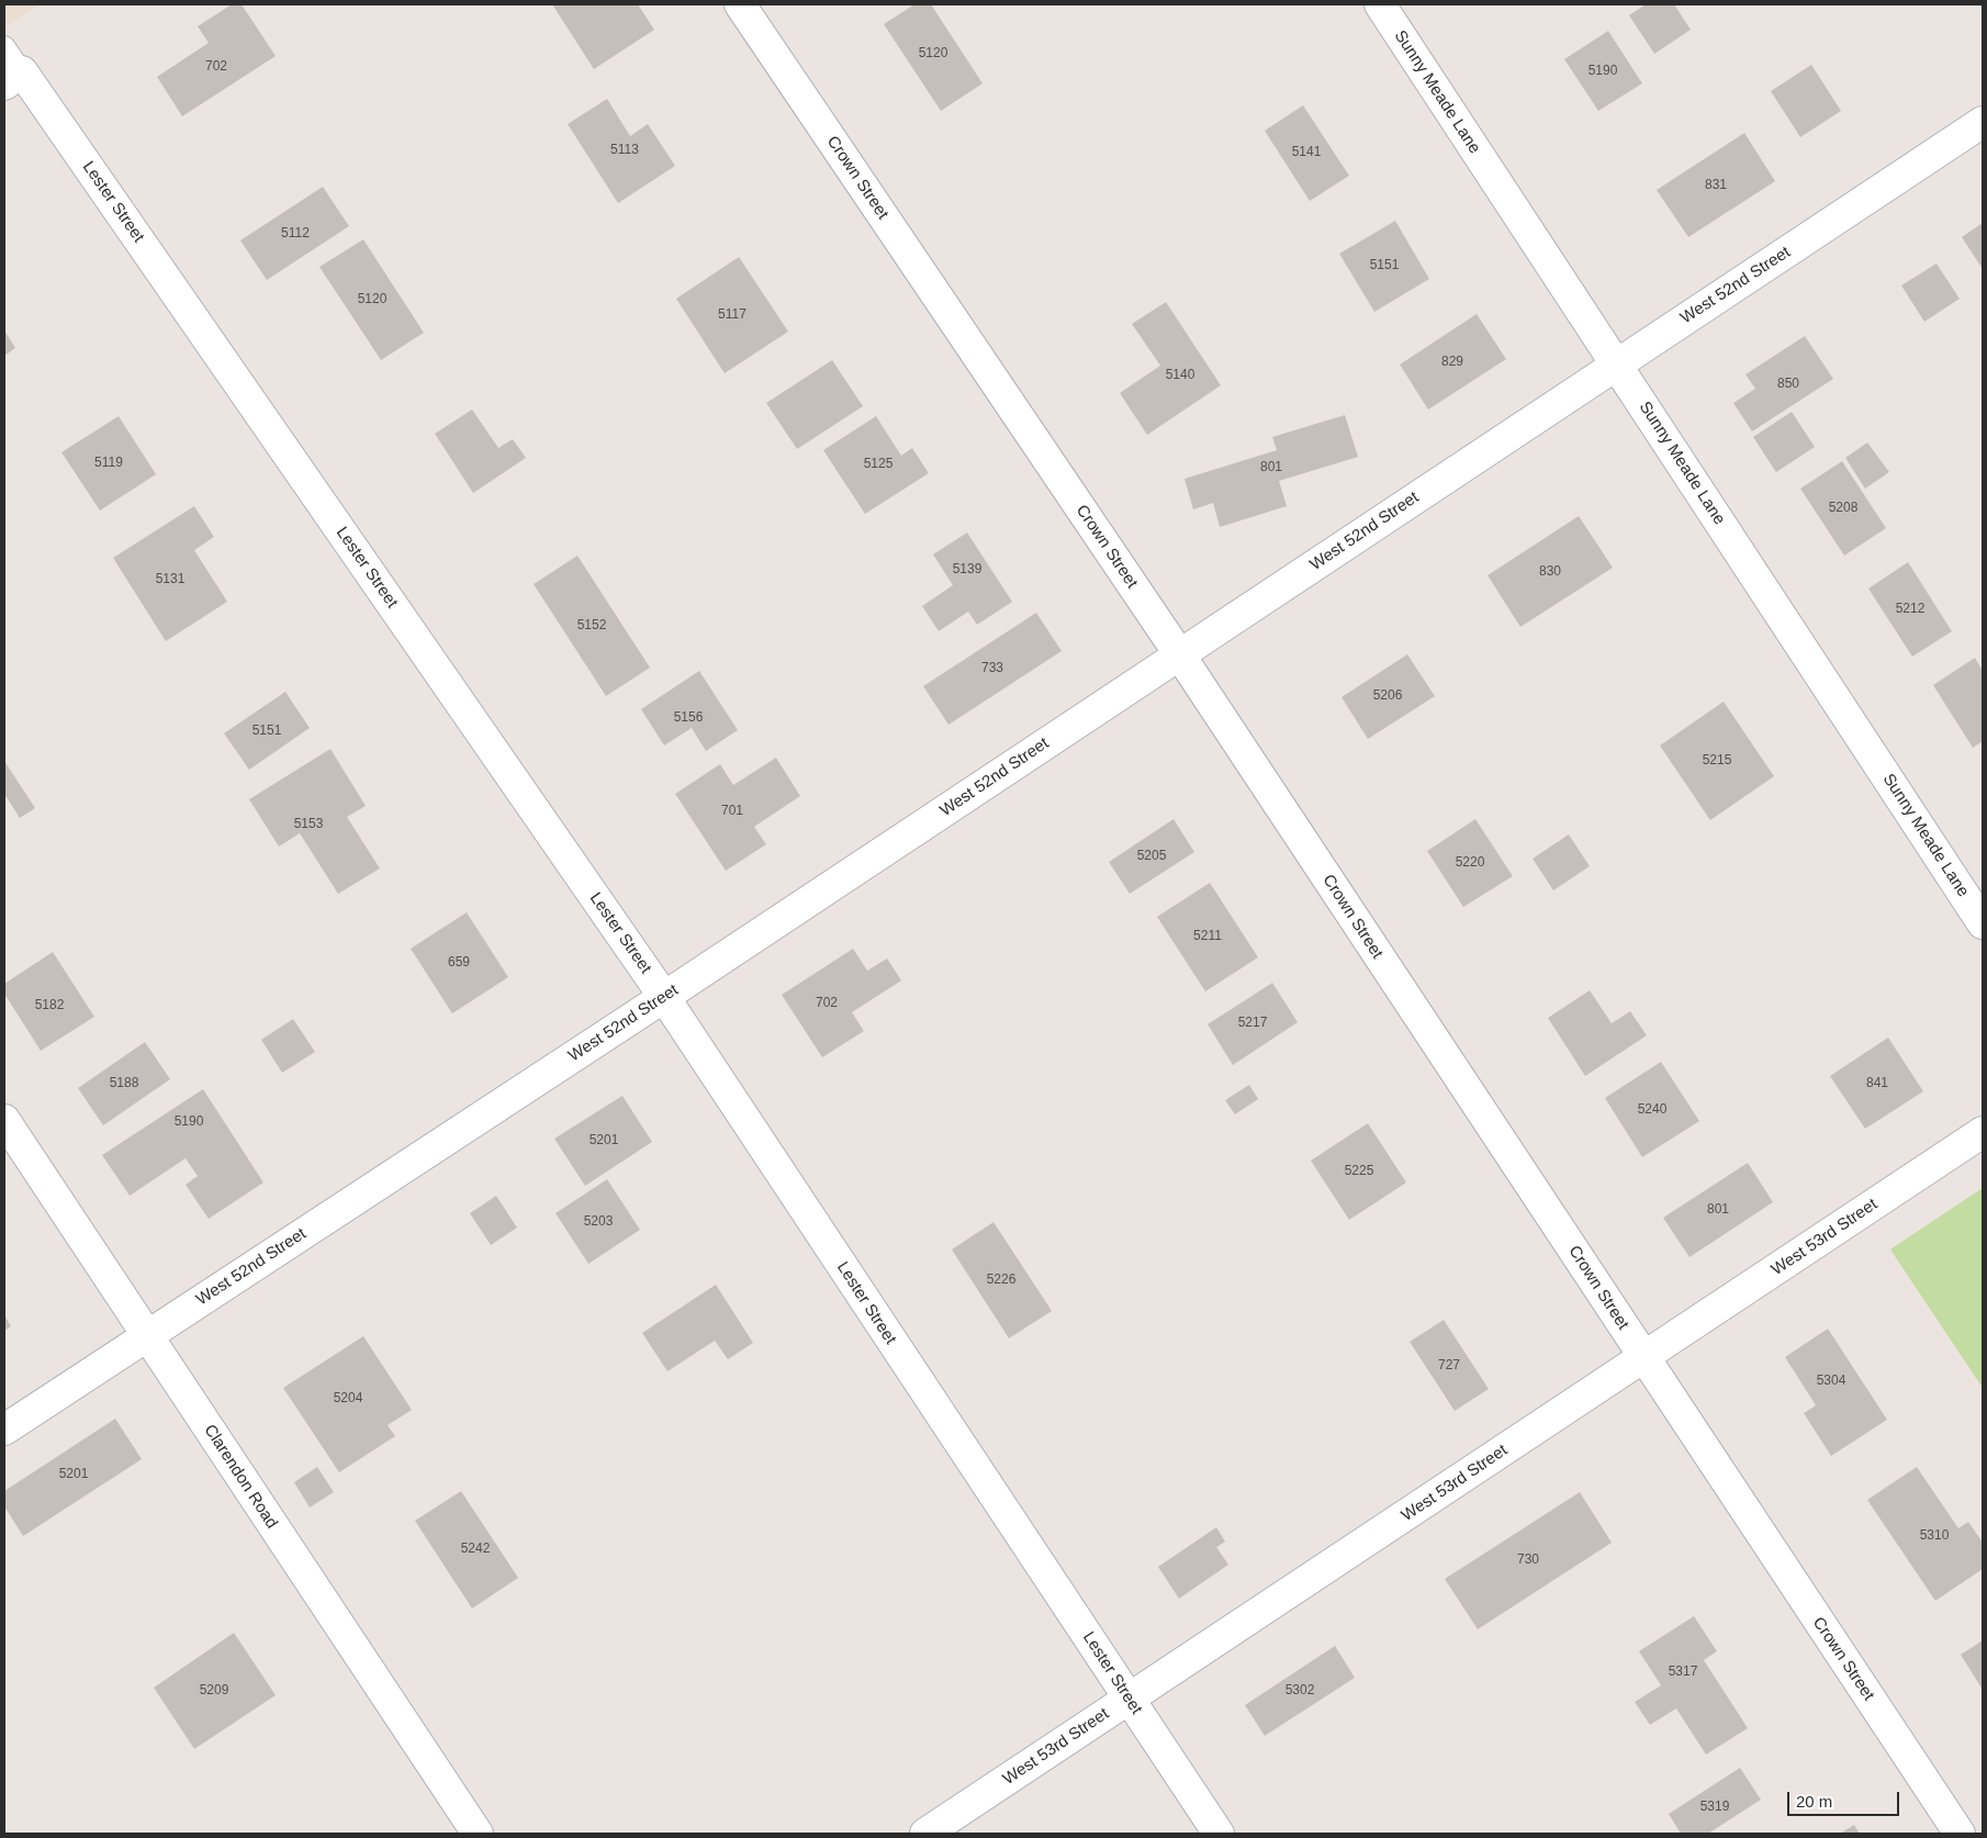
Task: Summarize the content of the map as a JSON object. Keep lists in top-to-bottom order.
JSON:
{
  "streets": {
    "street": [
      "Sunny Meade Lane",
      "Crown Street",
      "Lester Street",
      "West 52nd Street",
      "West 53rd Street",
      "Clarendon Road"
    ]
  },
  "crossings": [
    ["Sunny Meade Lane", "West 52nd Street"],
    ["Crown Street", "West 52nd Street"],
    ["Crown Street", "West 53rd Street"],
    ["Lester Street", "West 52nd Street"],
    ["Lester Street", "West 53rd Street"],
    ["West 52nd Street", "Clarendon Road"]
  ],
  "house_numbers": [
    "5120",
    "702",
    "5190",
    "5113",
    "5141",
    "831",
    "5112",
    "5151",
    "5120",
    "5117",
    "829",
    "5140",
    "850",
    "5119",
    "5125",
    "801",
    "5208",
    "5139",
    "830",
    "5131",
    "5212",
    "5152",
    "733",
    "5206",
    "5156",
    "5151",
    "5215",
    "701",
    "5153",
    "5205",
    "5220",
    "5211",
    "659",
    "702",
    "5182",
    "5217",
    "5188",
    "841",
    "5240",
    "5190",
    "5201",
    "5225",
    "801",
    "5203",
    "5226",
    "727",
    "5304",
    "5204",
    "5201",
    "5310",
    "5242",
    "730",
    "5317",
    "5209",
    "5302",
    "5319"
  ],
  "scale_bar": "20 m"
}
